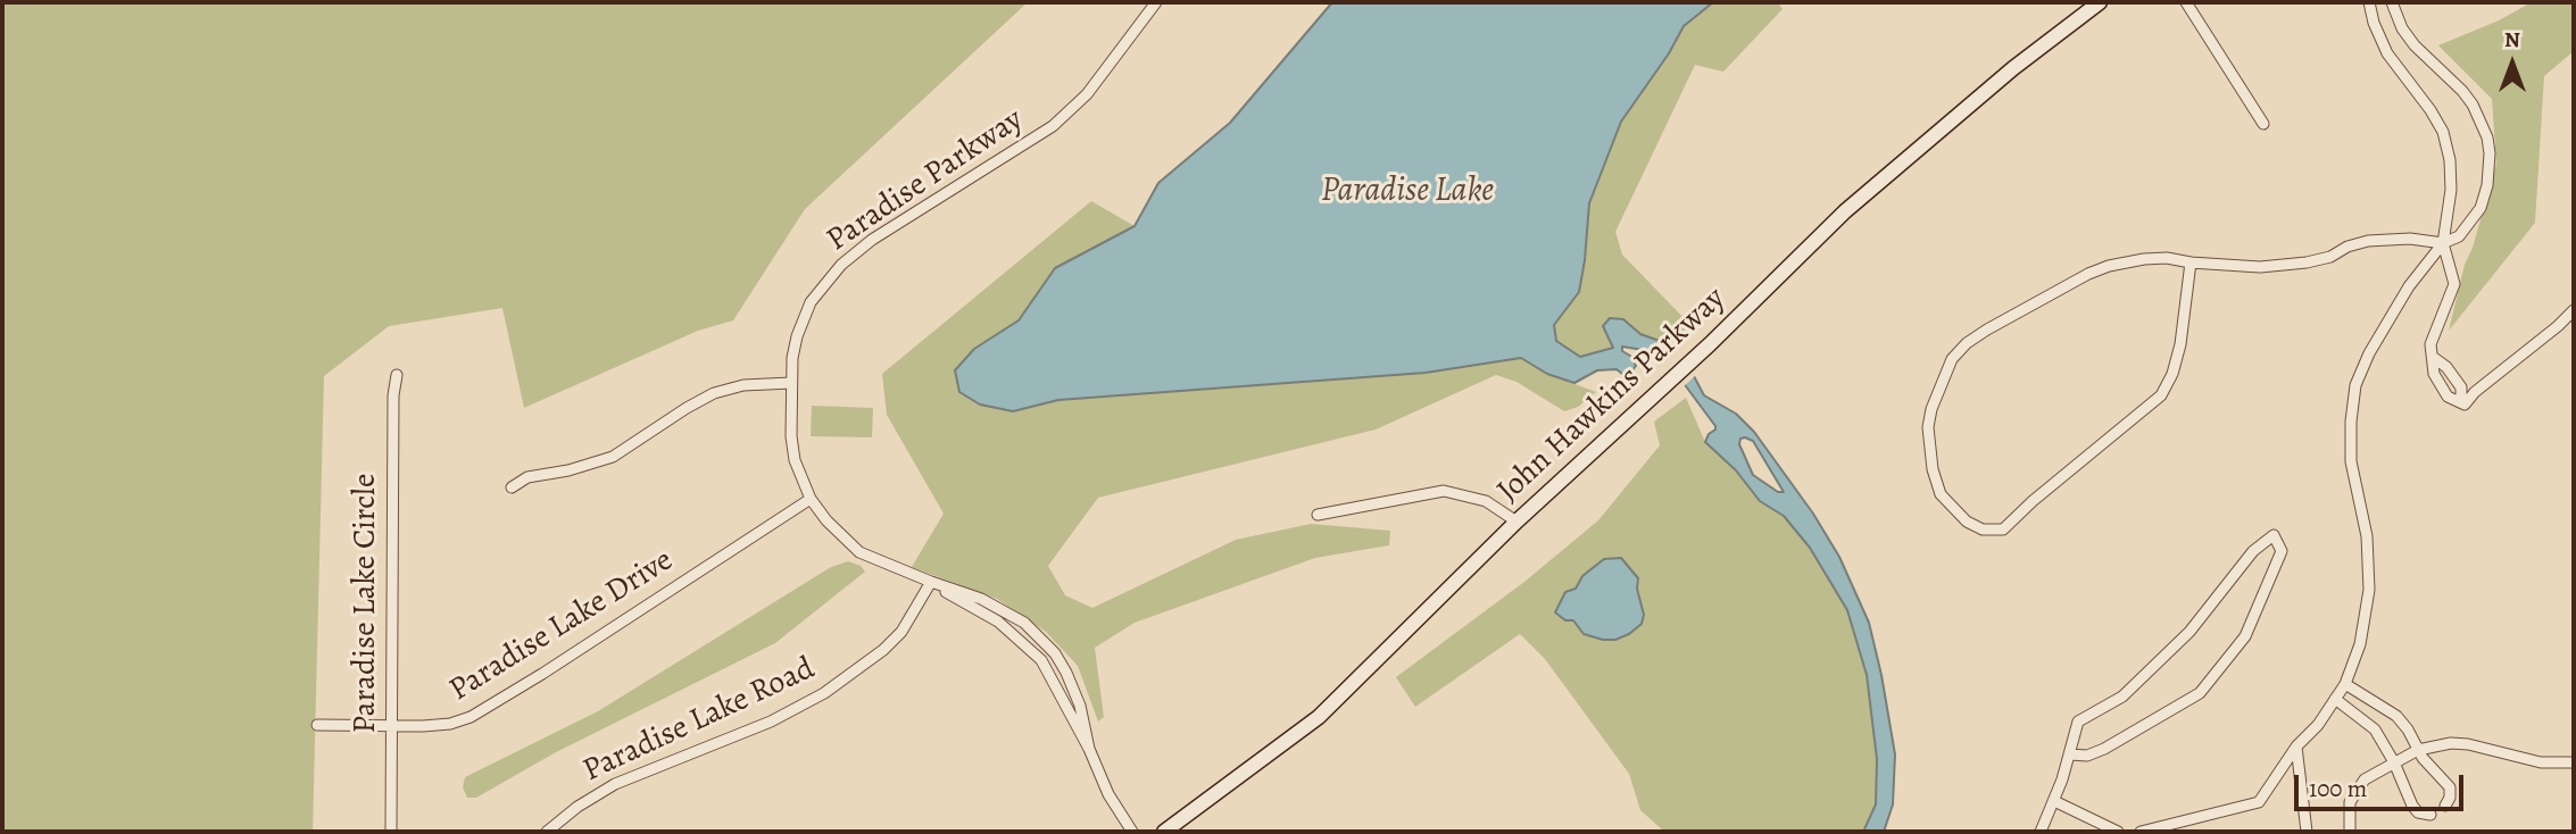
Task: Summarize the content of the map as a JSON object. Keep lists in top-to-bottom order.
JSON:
{
  "streets": {
    "main road": ["John Hawkins Parkway"],
    "street": [
      "Paradise Parkway",
      "Paradise Lake Circle",
      "Paradise Lake Drive",
      "Paradise Lake Road"
    ]
  },
  "crossings": [
    ["Paradise Parkway", "Paradise Lake Drive"],
    ["Paradise Parkway", "Paradise Lake Road"],
    ["Paradise Lake Circle", "Paradise Lake Drive"]
  ],
  "water": ["Paradise Lake"],
  "scale_bar": "100 m",
  "north": "top"
}
